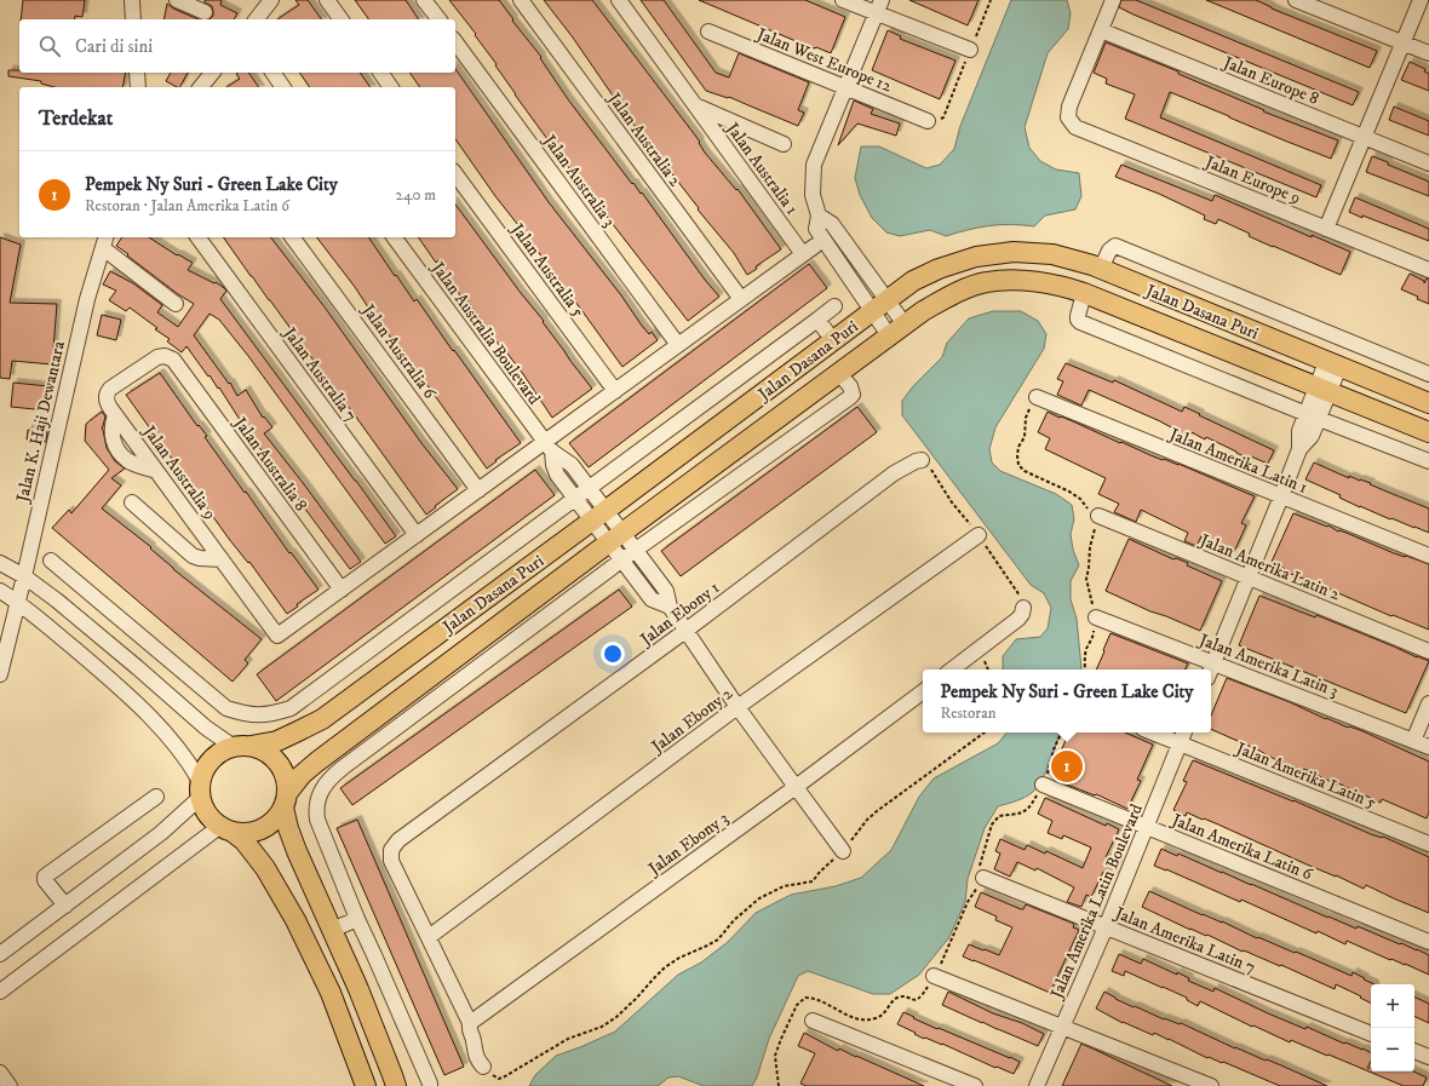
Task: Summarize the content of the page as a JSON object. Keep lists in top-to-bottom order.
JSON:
{
  "streets": {
    "main road": ["Jalan Dasana Puri"],
    "street": [
      "Jalan West Europe 12",
      "Jalan Europe 8",
      "Jalan Australia 2",
      "Jalan Australia 1",
      "Jalan Europe 9",
      "Jalan Australia 3",
      "Jalan Australia 5",
      "Jalan Australia Boulevard",
      "Jalan Australia 6",
      "Jalan Australia 7",
      "Jalan K. Haji Dewantara",
      "Jalan Amerika Latin 1",
      "Jalan Australia 8",
      "Jalan Australia 9",
      "Jalan Amerika Latin 2",
      "Jalan Ebony 1",
      "Jalan Amerika Latin 3",
      "Jalan Ebony 2",
      "Jalan Amerika Latin 5",
      "Jalan Ebony 3",
      "Jalan Amerika Latin 6",
      "Jalan Amerika Latin Boulevard",
      "Jalan Amerika Latin 7"
    ]
  },
  "crossings": [
    ["Jalan Europe 8", "Jalan Europe 9"],
    ["Jalan Australia 8", "Jalan Australia 9"],
    ["Jalan Ebony 1", "Jalan Ebony 2"],
    ["Jalan Amerika Latin 5", "Jalan Amerika Latin Boulevard"],
    ["Jalan Amerika Latin 6", "Jalan Amerika Latin Boulevard"],
    ["Jalan Amerika Latin Boulevard", "Jalan Amerika Latin 7"]
  ],
  "page": {
    "search": "Cari di sini",
    "heading": "Terdekat",
    "list": [
      {
        "mark": "1",
        "name": "Pempek Ny Suri - Green Lake City",
        "note": "Restoran · Jalan Amerika Latin 6",
        "value": "240 m"
      }
    ],
    "popup": ["Pempek Ny Suri - Green Lake City", "Restoran"],
    "pins": "1",
    "map_buttons": ["+", "−"]
  }
}
